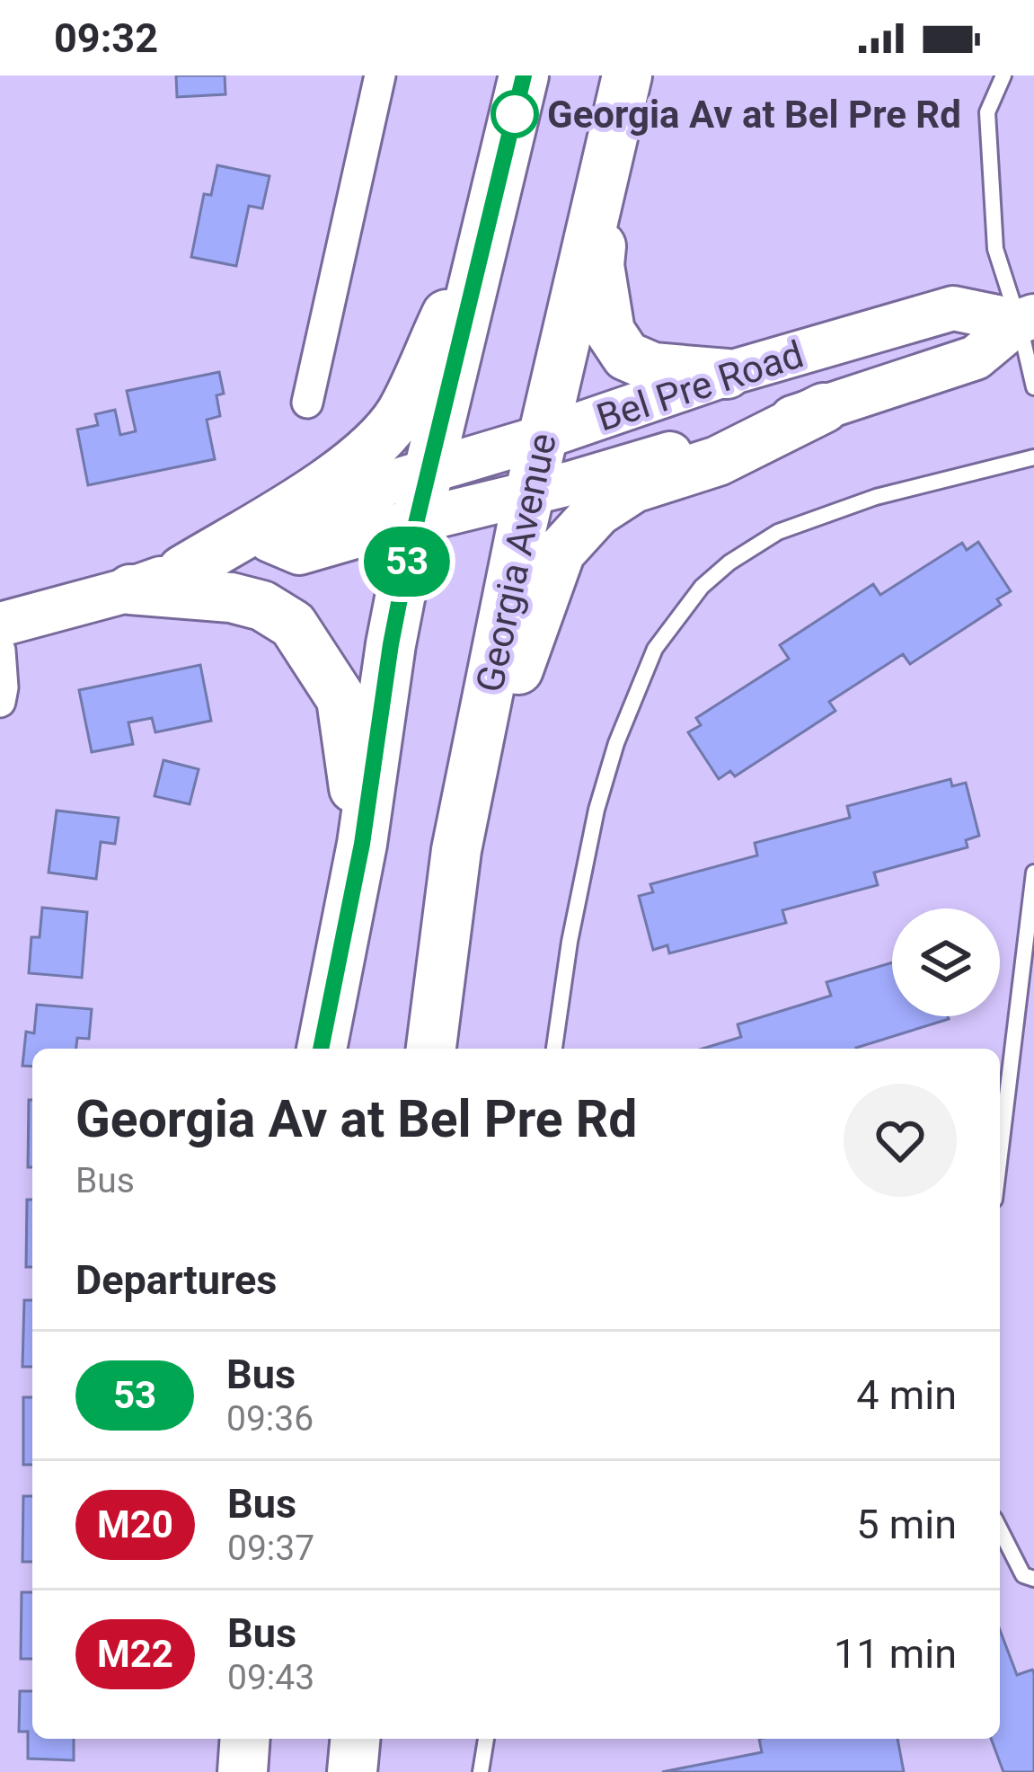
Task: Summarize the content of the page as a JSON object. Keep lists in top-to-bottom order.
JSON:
{
  "streets": {
    "main road": ["Bel Pre Road", "Georgia Avenue"]
  },
  "crossings": [
    ["Bel Pre Road", "Georgia Avenue"]
  ],
  "places": ["Georgia Av at Bel Pre Rd"],
  "lines": ["bus line 53"],
  "page": {
    "status": "09:32",
    "on_map": "53",
    "heading": [
      ["Georgia Av at Bel Pre Rd", "Bus"],
      "Departures"
    ],
    "list": [
      {
        "mark": "53",
        "name": "Bus",
        "note": "09:36",
        "value": "4 min"
      },
      {
        "mark": "M20",
        "name": "Bus",
        "note": "09:37",
        "value": "5 min"
      },
      {
        "mark": "M22",
        "name": "Bus",
        "note": "09:43",
        "value": "11 min"
      }
    ]
  }
}
